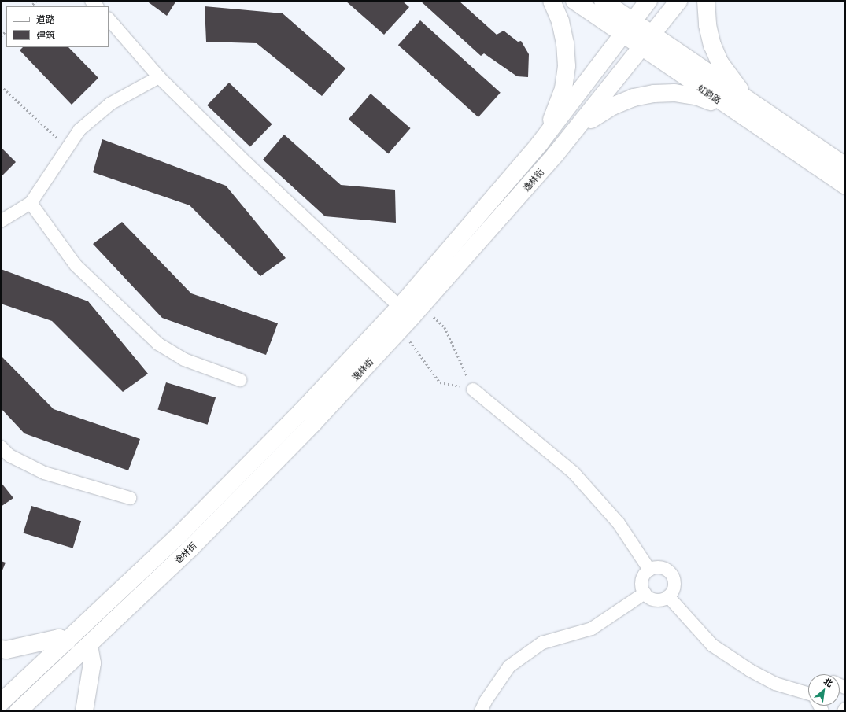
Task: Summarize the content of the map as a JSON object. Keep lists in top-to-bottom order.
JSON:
{
  "streets": {
    "street": ["虹韵路", "逸林街"]
  },
  "crossings": [
    ["虹韵路", "逸林街"]
  ],
  "legend": ["道路", "建筑"],
  "north": "top right"
}
